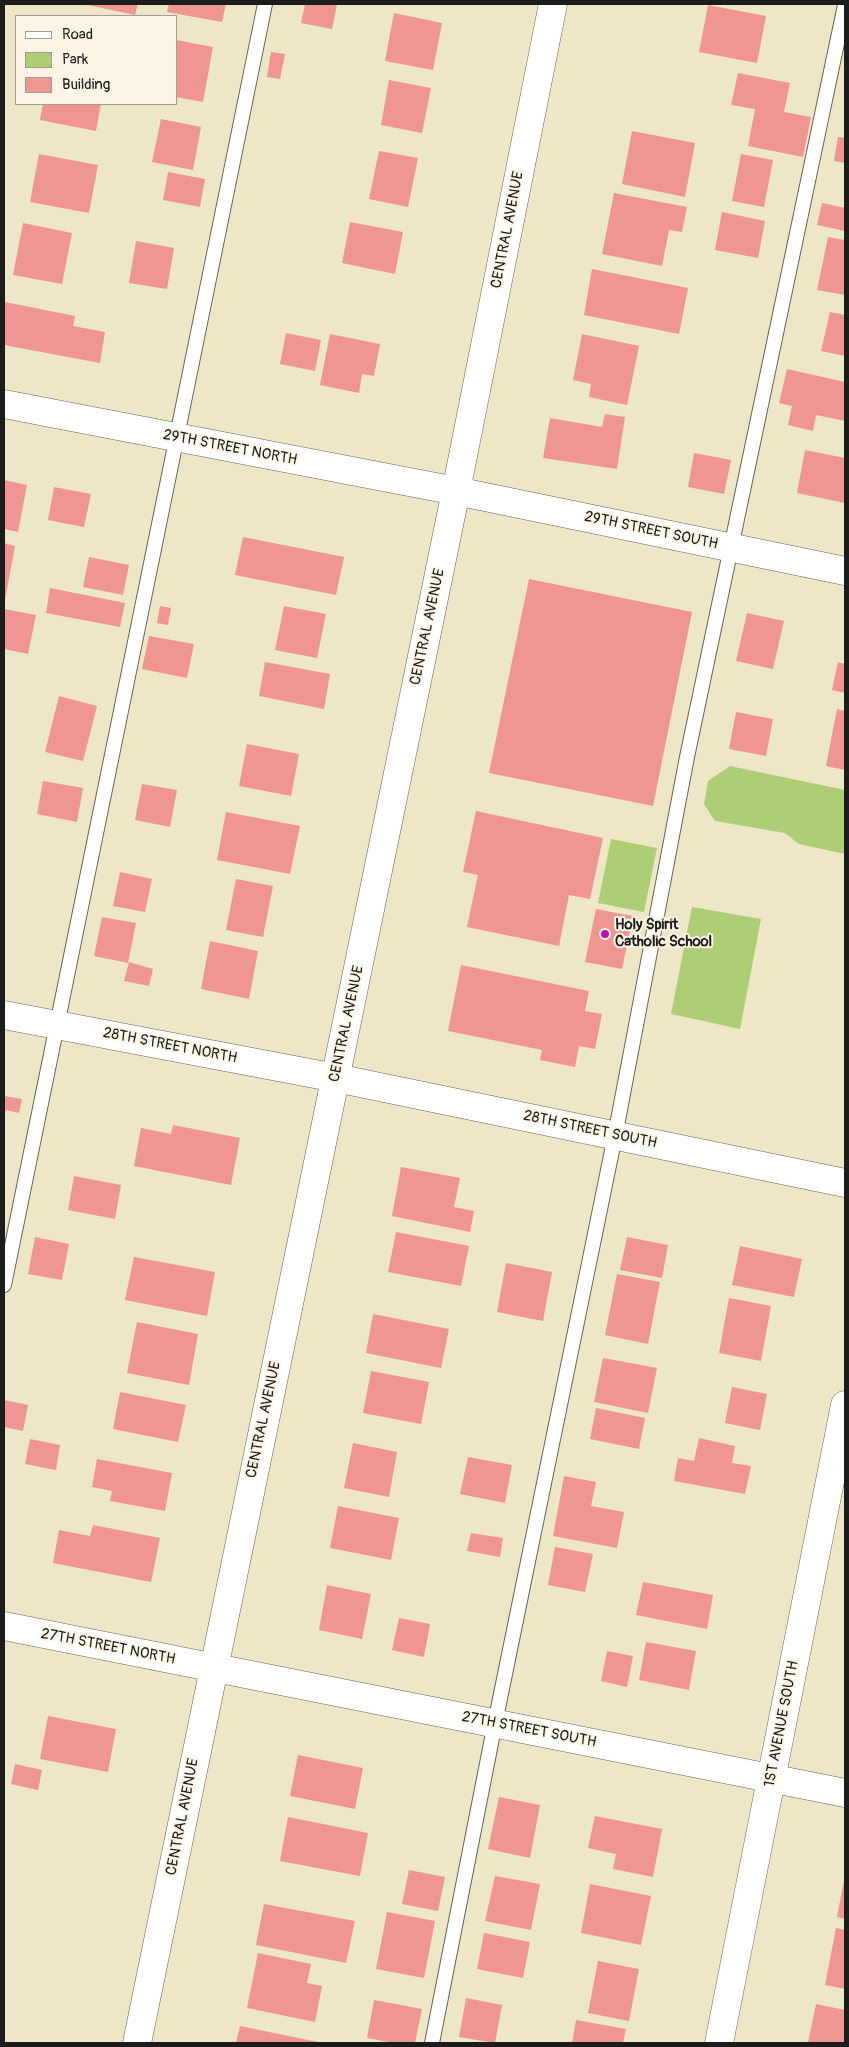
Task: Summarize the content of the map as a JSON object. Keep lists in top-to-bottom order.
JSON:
{
  "streets": {
    "street": [
      "CENTRAL AVENUE",
      "29TH STREET NORTH",
      "29TH STREET SOUTH",
      "28TH STREET NORTH",
      "28TH STREET SOUTH",
      "27TH STREET NORTH",
      "1ST AVENUE SOUTH",
      "27TH STREET SOUTH"
    ]
  },
  "crossings": [
    ["CENTRAL AVENUE", "29TH STREET NORTH"],
    ["CENTRAL AVENUE", "29TH STREET SOUTH"],
    ["CENTRAL AVENUE", "28TH STREET NORTH"],
    ["CENTRAL AVENUE", "28TH STREET SOUTH"],
    ["CENTRAL AVENUE", "27TH STREET NORTH"],
    ["CENTRAL AVENUE", "27TH STREET SOUTH"],
    ["29TH STREET NORTH", "29TH STREET SOUTH"],
    ["28TH STREET NORTH", "28TH STREET SOUTH"],
    ["27TH STREET NORTH", "27TH STREET SOUTH"],
    ["1ST AVENUE SOUTH", "27TH STREET SOUTH"]
  ],
  "places": ["Holy Spirit Catholic School"],
  "legend": ["Road", "Park", "Building"]
}
